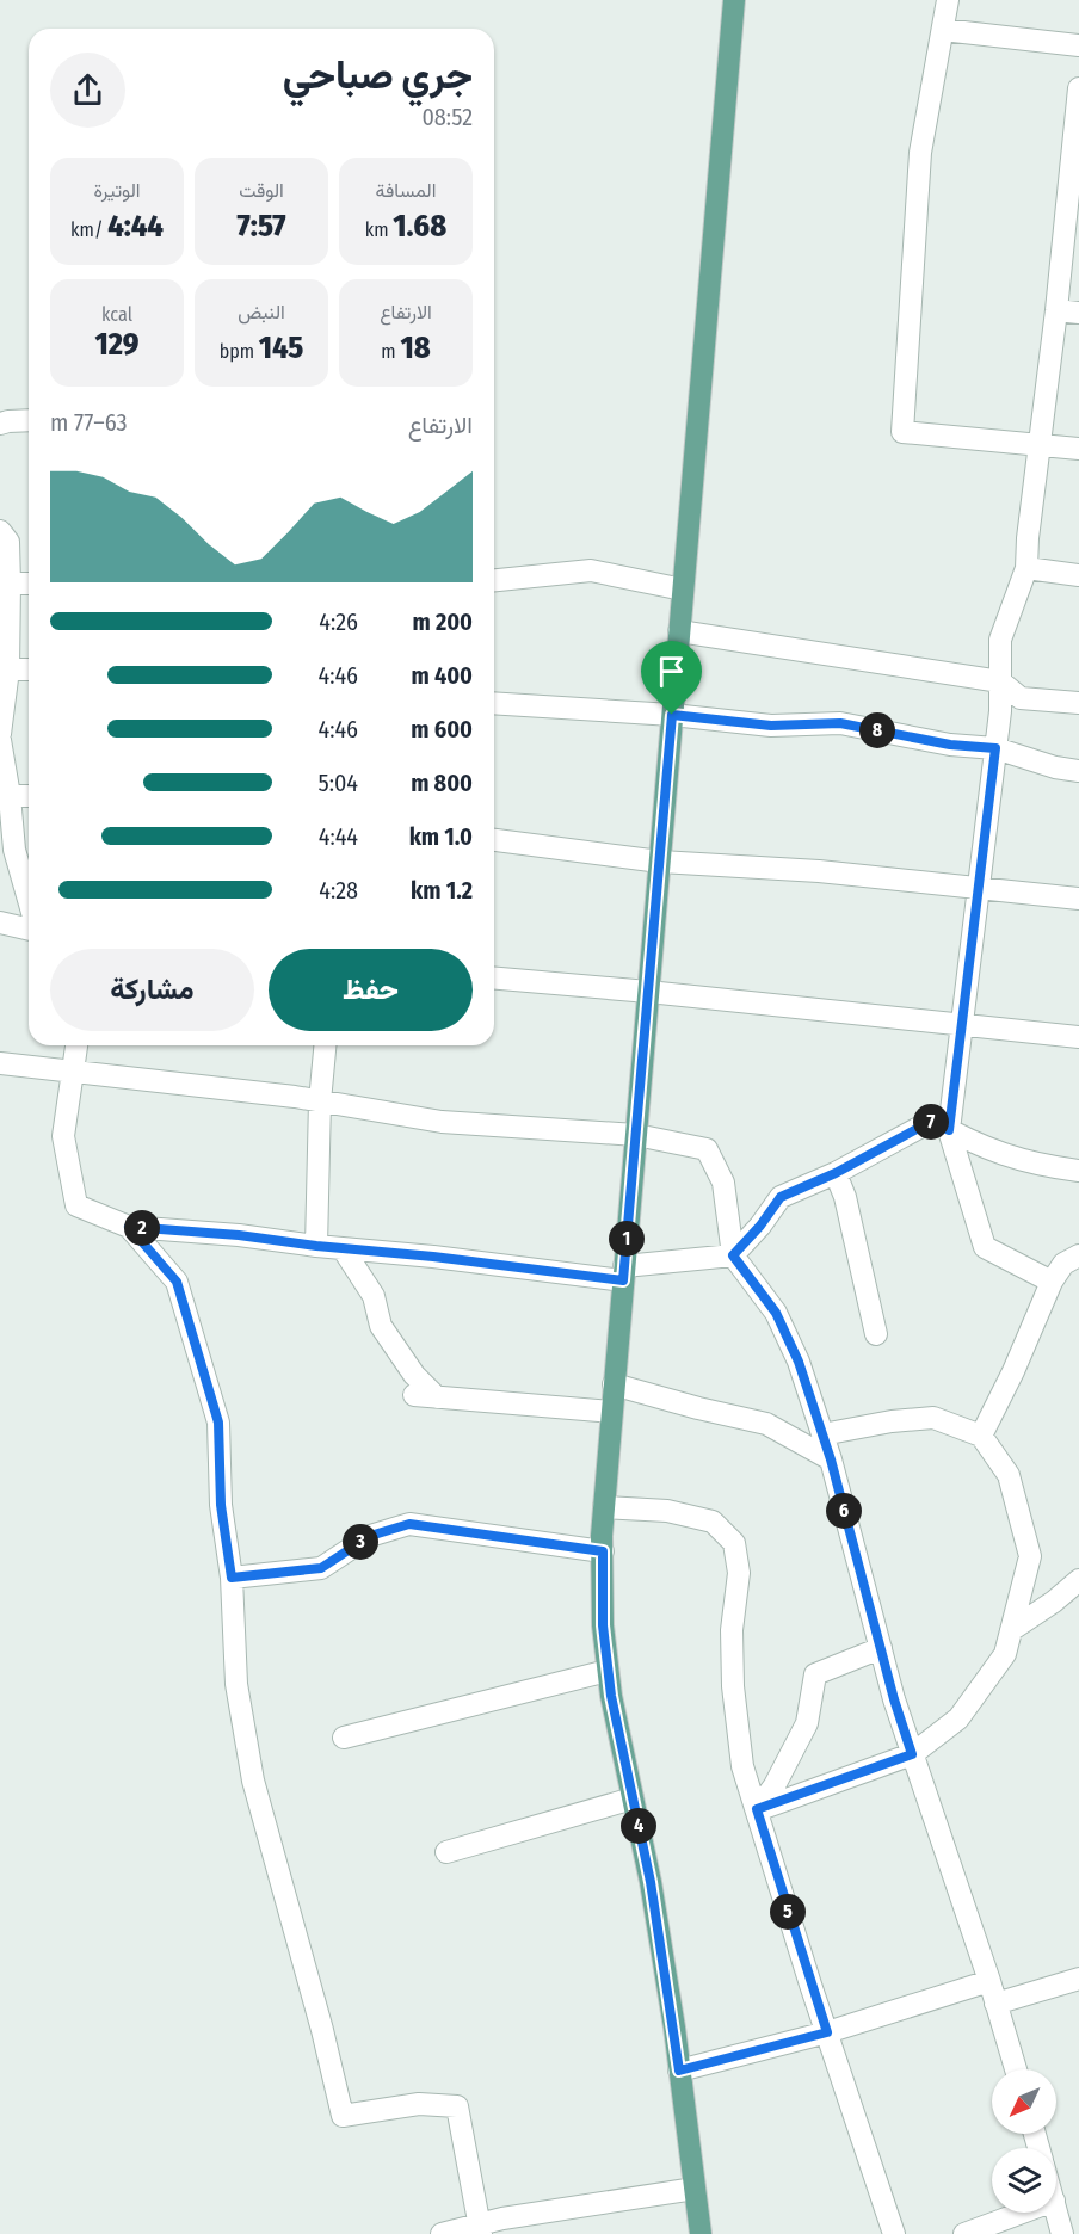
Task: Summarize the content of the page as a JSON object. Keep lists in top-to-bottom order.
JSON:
{
  "north": "bottom left",
  "page": {
    "heading": ["جري صباحي", "08:52"],
    "stats": [
      ["المسافة", "1.68 km"],
      ["الوقت", "7:57"],
      ["الوتيرة", "4:44 /km"],
      ["الارتفاع", "18 m"],
      ["النبض", "145 bpm"],
      ["kcal", "129"]
    ],
    "chart": ["الارتفاع", "63–77 m"],
    "list": [
      {
        "name": "200 m",
        "note": "4:26"
      },
      {
        "name": "400 m",
        "note": "4:46"
      },
      {
        "name": "600 m",
        "note": "4:46"
      },
      {
        "name": "800 m",
        "note": "5:04"
      },
      {
        "name": "1.0 km",
        "note": "4:44"
      },
      {
        "name": "1.2 km",
        "note": "4:28"
      }
    ],
    "pins": [
      "8",
      "7",
      "2",
      "1",
      "6",
      "3",
      "4",
      "5"
    ],
    "buttons": ["حفظ", "مشاركة"]
  }
}
